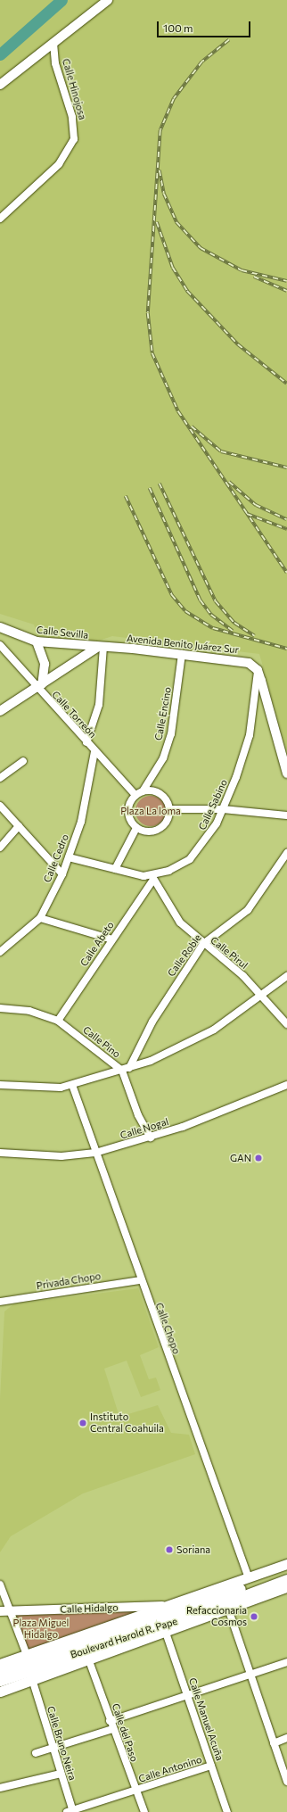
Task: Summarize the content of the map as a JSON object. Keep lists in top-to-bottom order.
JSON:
{
  "streets": {
    "highway": ["Boulevard Harold R. Pape"],
    "street": [
      "Calle Hinojosa",
      "Calle Sevilla",
      "Avenida Benito Juárez Sur",
      "Calle Encino",
      "Calle Torreón",
      "Calle Sabino",
      "Calle Cedro",
      "Calle Abeto",
      "Calle Pirul",
      "Calle Roble",
      "Calle Pino",
      "Calle Nogal",
      "Privada Chopo",
      "Calle Chopo",
      "Calle Hidalgo",
      "Calle Manuel Acuña",
      "Calle del Paso",
      "Calle Bruno Neira",
      "Calle Antonino"
    ]
  },
  "crossings": [
    ["Calle Sevilla", "Avenida Benito Juárez Sur"],
    ["Avenida Benito Juárez Sur", "Calle Encino"],
    ["Avenida Benito Juárez Sur", "Calle Sabino"],
    ["Calle Encino", "Calle Torreón"],
    ["Calle Torreón", "Calle Cedro"],
    ["Calle Sabino", "Calle Abeto"],
    ["Calle Sabino", "Calle Pirul"],
    ["Calle Abeto", "Calle Pirul"],
    ["Calle Abeto", "Calle Pino"],
    ["Calle Pirul", "Calle Roble"],
    ["Calle Roble", "Calle Pino"],
    ["Calle Pino", "Calle Nogal"],
    ["Calle Nogal", "Calle Chopo"],
    ["Privada Chopo", "Calle Chopo"],
    ["Calle Manuel Acuña", "Calle Antonino"],
    ["Calle del Paso", "Calle Antonino"],
    ["Calle Bruno Neira", "Calle Antonino"]
  ],
  "parks": ["Plaza La loma", "Plaza Miguel Hidalgo"],
  "places": [
    "GAN",
    "Instituto Central Coahuila",
    "Soriana",
    "Refaccionaria Cosmos"
  ],
  "scale_bar": "100 m"
}
